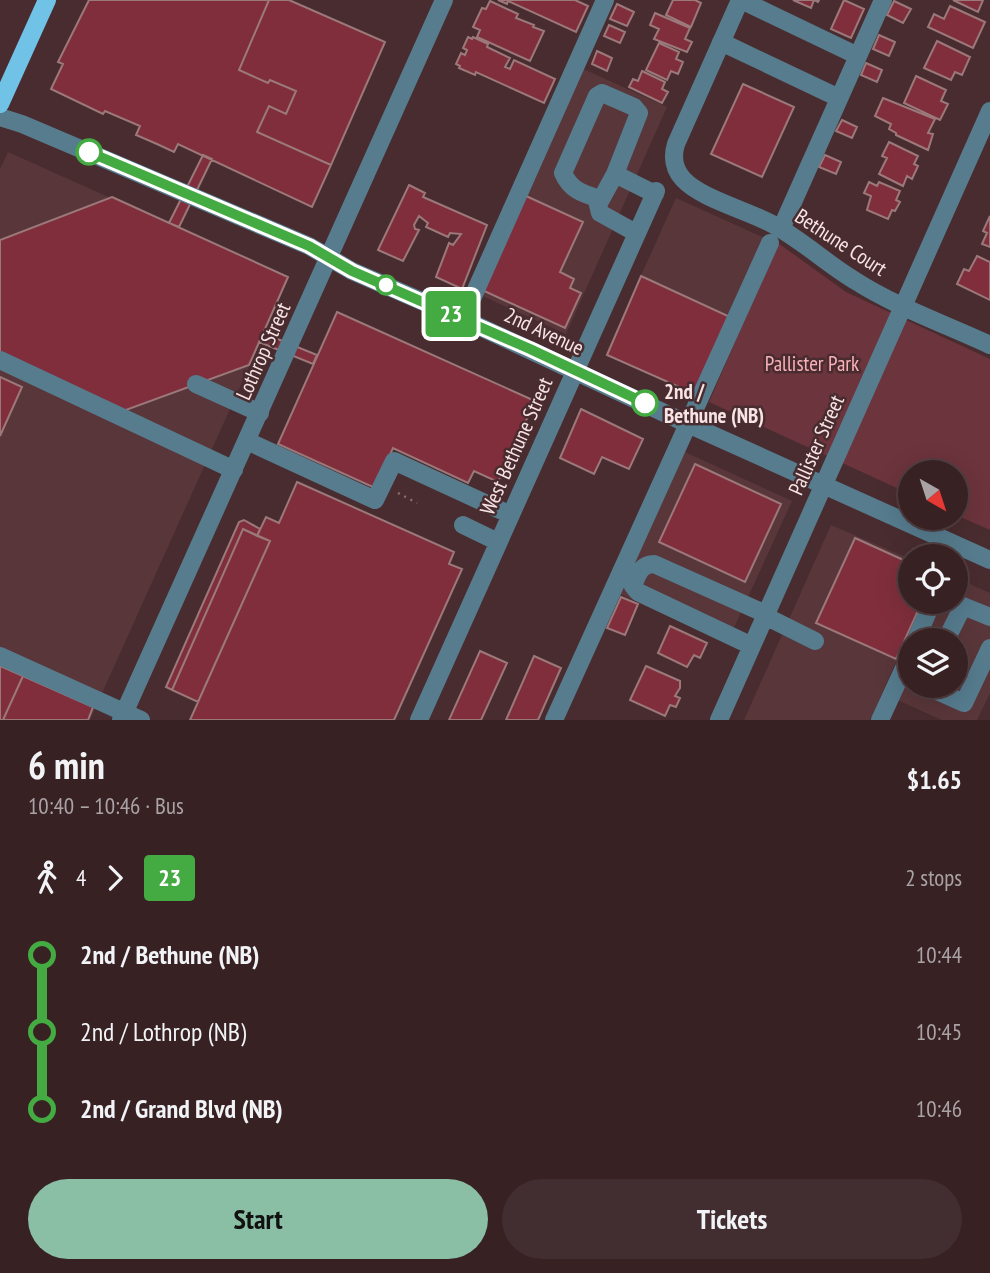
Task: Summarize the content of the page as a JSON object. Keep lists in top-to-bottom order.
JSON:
{
  "streets": {
    "street": [
      "Bethune Court",
      "2nd Avenue",
      "Lothrop Street",
      "Pallister Street",
      "West Bethune Street"
    ]
  },
  "crossings": [
    ["Bethune Court", "Pallister Street"],
    ["2nd Avenue", "Lothrop Street"],
    ["2nd Avenue", "Pallister Street"],
    ["2nd Avenue", "West Bethune Street"]
  ],
  "parks": ["Pallister Park"],
  "places": ["2nd / Bethune (NB)"],
  "lines": ["bus line 23"],
  "north": "bottom right",
  "page": {
    "on_map": "23",
    "heading": ["6 min", "10:40 – 10:46 · Bus", "$1.65"],
    "legs": ["4", "23", "2 stops"],
    "list": [
      {
        "name": "2nd / Bethune (NB)",
        "value": "10:44"
      },
      {
        "name": "2nd / Lothrop (NB)",
        "value": "10:45"
      },
      {
        "name": "2nd / Grand Blvd (NB)",
        "value": "10:46"
      }
    ],
    "buttons": ["Start", "Tickets"]
  }
}
